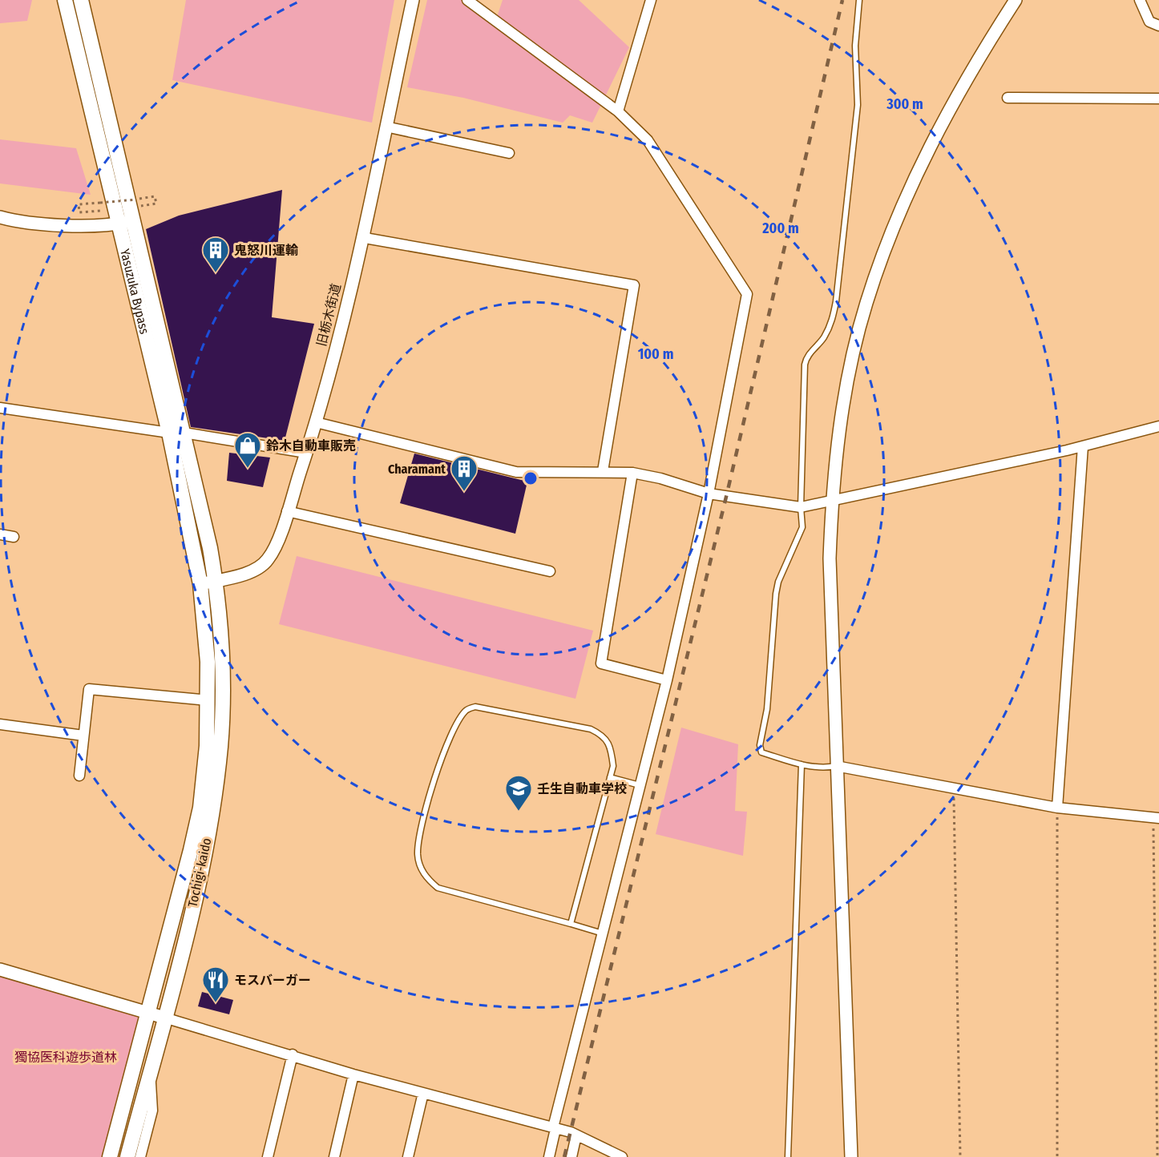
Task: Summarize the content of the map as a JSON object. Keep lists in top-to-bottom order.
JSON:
{
  "streets": {
    "main road": ["Yasuzuka Bypass", "Tochigi-kaido"],
    "street": ["旧栃木街道"]
  },
  "crossings": [
    ["Yasuzuka Bypass", "旧栃木街道"],
    ["Yasuzuka Bypass", "Tochigi-kaido"],
    ["旧栃木街道", "Tochigi-kaido"]
  ],
  "parks": ["獨協医科遊歩道林"],
  "places": {
    "building": ["鬼怒川運輸", "Charamant"],
    "shop": ["鈴木自動車販売"],
    "school or university": ["壬生自動車学校"],
    "restaurant": ["モスバーガー"]
  },
  "rings": ["300 m", "200 m", "100 m"]
}
